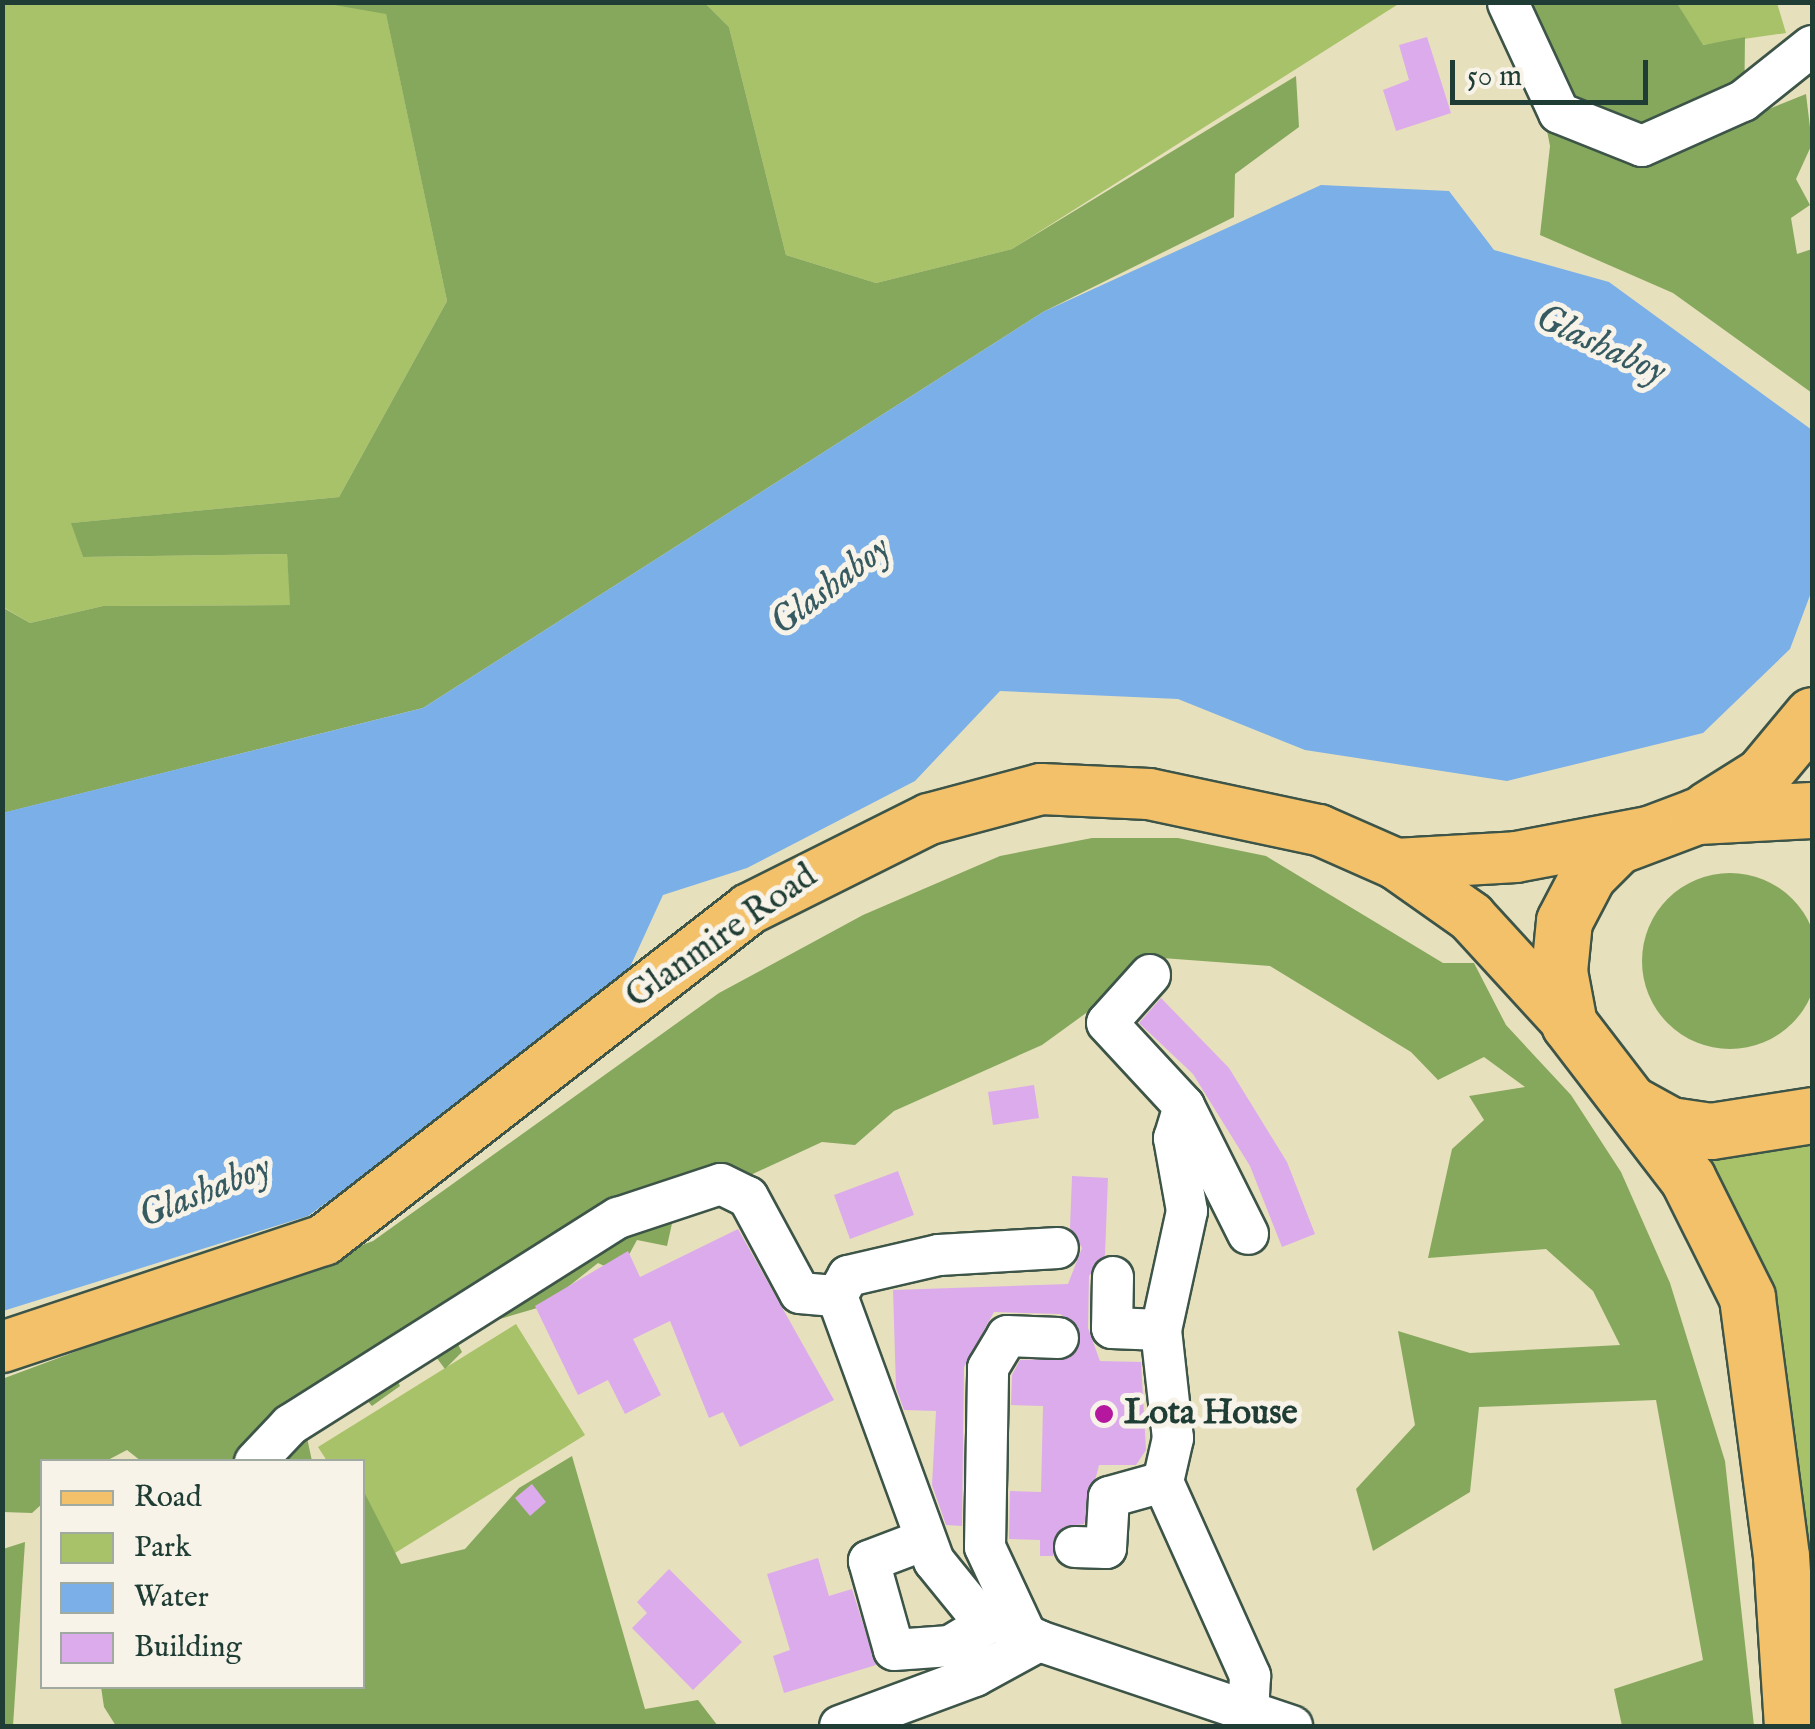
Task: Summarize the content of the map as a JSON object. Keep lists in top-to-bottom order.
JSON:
{
  "streets": {
    "main road": ["Glanmire Road"]
  },
  "water": ["Glashaboy"],
  "places": ["Lota House"],
  "legend": [
    "Road",
    "Park",
    "Water",
    "Building"
  ],
  "scale_bar": "50 m"
}
